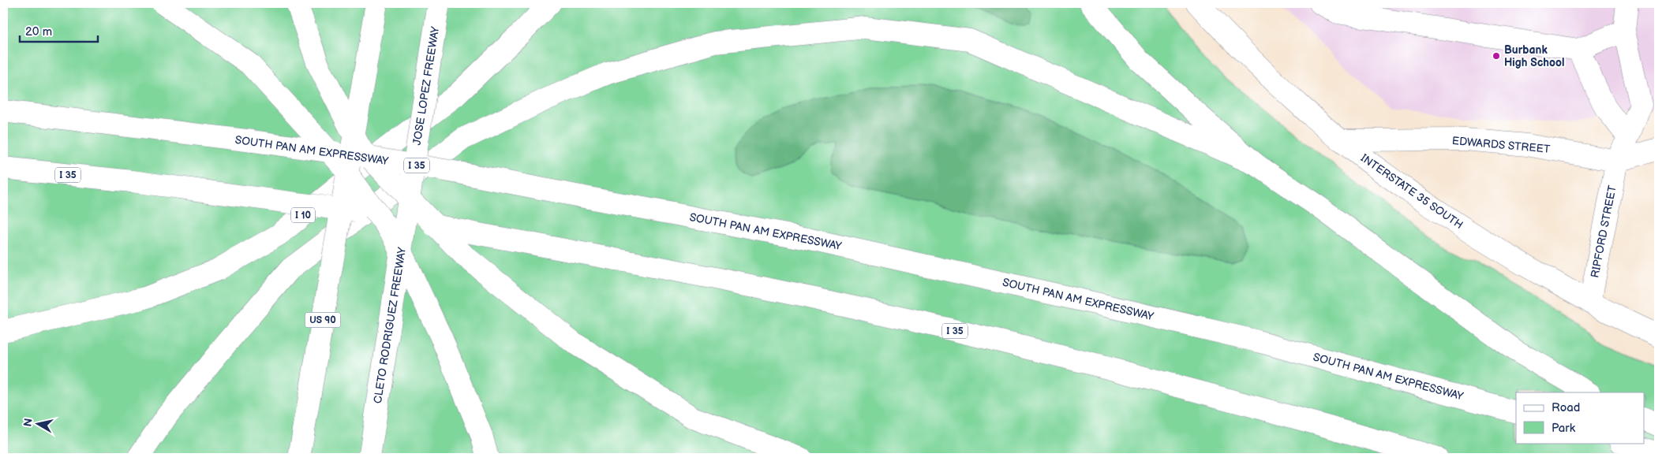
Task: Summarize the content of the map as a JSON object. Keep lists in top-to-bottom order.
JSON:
{
  "streets": {
    "main road": [
      "JOSE LOPEZ FREEWAY",
      "EDWARDS STREET",
      "SOUTH PAN AM EXPRESSWAY",
      "I 35",
      "INTERSTATE 35 SOUTH",
      "I 10",
      "RIPFORD STREET",
      "US 90",
      "CLETO RODRIGUEZ FREEWAY"
    ]
  },
  "crossings": [
    ["JOSE LOPEZ FREEWAY", "CLETO RODRIGUEZ FREEWAY"],
    ["EDWARDS STREET", "INTERSTATE 35 SOUTH"],
    ["EDWARDS STREET", "RIPFORD STREET"],
    ["INTERSTATE 35 SOUTH", "RIPFORD STREET"]
  ],
  "places": ["Burbank High School"],
  "legend": ["Road", "Park"],
  "scale_bar": "20 m",
  "north": "left"
}
